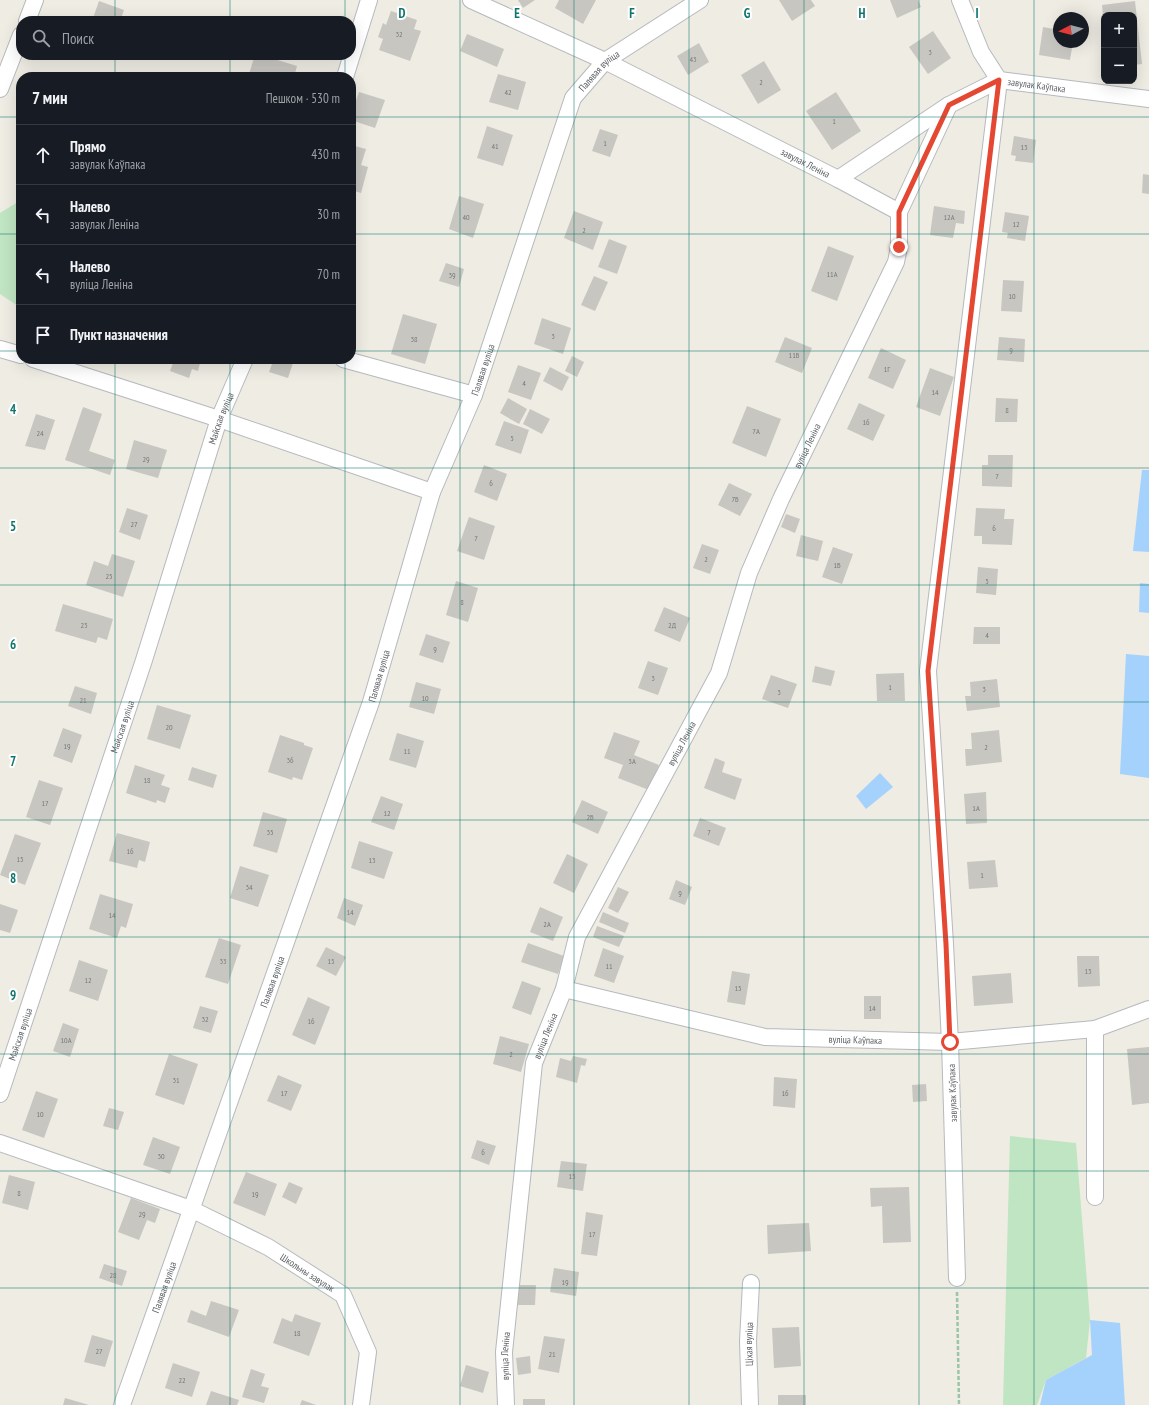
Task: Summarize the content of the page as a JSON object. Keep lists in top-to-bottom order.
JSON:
{
  "streets": {
    "street": [
      "Палявая вуліца",
      "завулак Каўпака",
      "завулак Леніна",
      "Майская вуліца",
      "вуліца Леніна",
      "вуліца Каўпака",
      "Школьны завулак",
      "Ціхая вуліца"
    ]
  },
  "crossings": [
    ["Палявая вуліца", "завулак Леніна"],
    ["Палявая вуліца", "Школьны завулак"],
    ["завулак Каўпака", "завулак Леніна"],
    ["завулак Каўпака", "вуліца Каўпака"],
    ["завулак Леніна", "вуліца Леніна"],
    ["вуліца Леніна", "вуліца Каўпака"]
  ],
  "house_numbers": [
    "32",
    "3",
    "43",
    "2",
    "42",
    "1",
    "1",
    "41",
    "13",
    "40",
    "12А",
    "12",
    "2",
    "11А",
    "39",
    "10",
    "3",
    "38",
    "9",
    "11Б",
    "1Г",
    "4",
    "14",
    "8",
    "16",
    "7А",
    "24",
    "5",
    "29",
    "7",
    "6",
    "7Б",
    "27",
    "6",
    "7",
    "2",
    "1Б",
    "25",
    "5",
    "8",
    "23",
    "2Д",
    "4",
    "9",
    "3",
    "1",
    "3",
    "3",
    "10",
    "21",
    "20",
    "19",
    "2",
    "11",
    "36",
    "3А",
    "18",
    "17",
    "1А",
    "12",
    "2Б",
    "35",
    "7",
    "16",
    "15",
    "13",
    "1",
    "34",
    "9",
    "14",
    "14",
    "2А",
    "33",
    "15",
    "11",
    "13",
    "12",
    "15",
    "14",
    "32",
    "16",
    "10А",
    "2",
    "31",
    "17",
    "16",
    "10",
    "6",
    "30",
    "15",
    "8",
    "19",
    "29",
    "17",
    "28",
    "19",
    "18",
    "27",
    "21",
    "22"
  ],
  "north": "left",
  "page": {
    "map_buttons": ["+", "−"],
    "search": "Поиск",
    "heading": ["7 мин", "Пешком · 530 m"],
    "list": [
      ["Прямо", "завулак Каўпака", "430 m"],
      ["Налево", "завулак Леніна", "30 m"],
      ["Налево", "вуліца Леніна", "70 m"],
      "Пункт назначения"
    ]
  },
  "grid": {
    "columns": [
      "D",
      "E",
      "F",
      "G",
      "H",
      "I"
    ],
    "rows": [
      "4",
      "5",
      "6",
      "7",
      "8",
      "9"
    ]
  }
}
